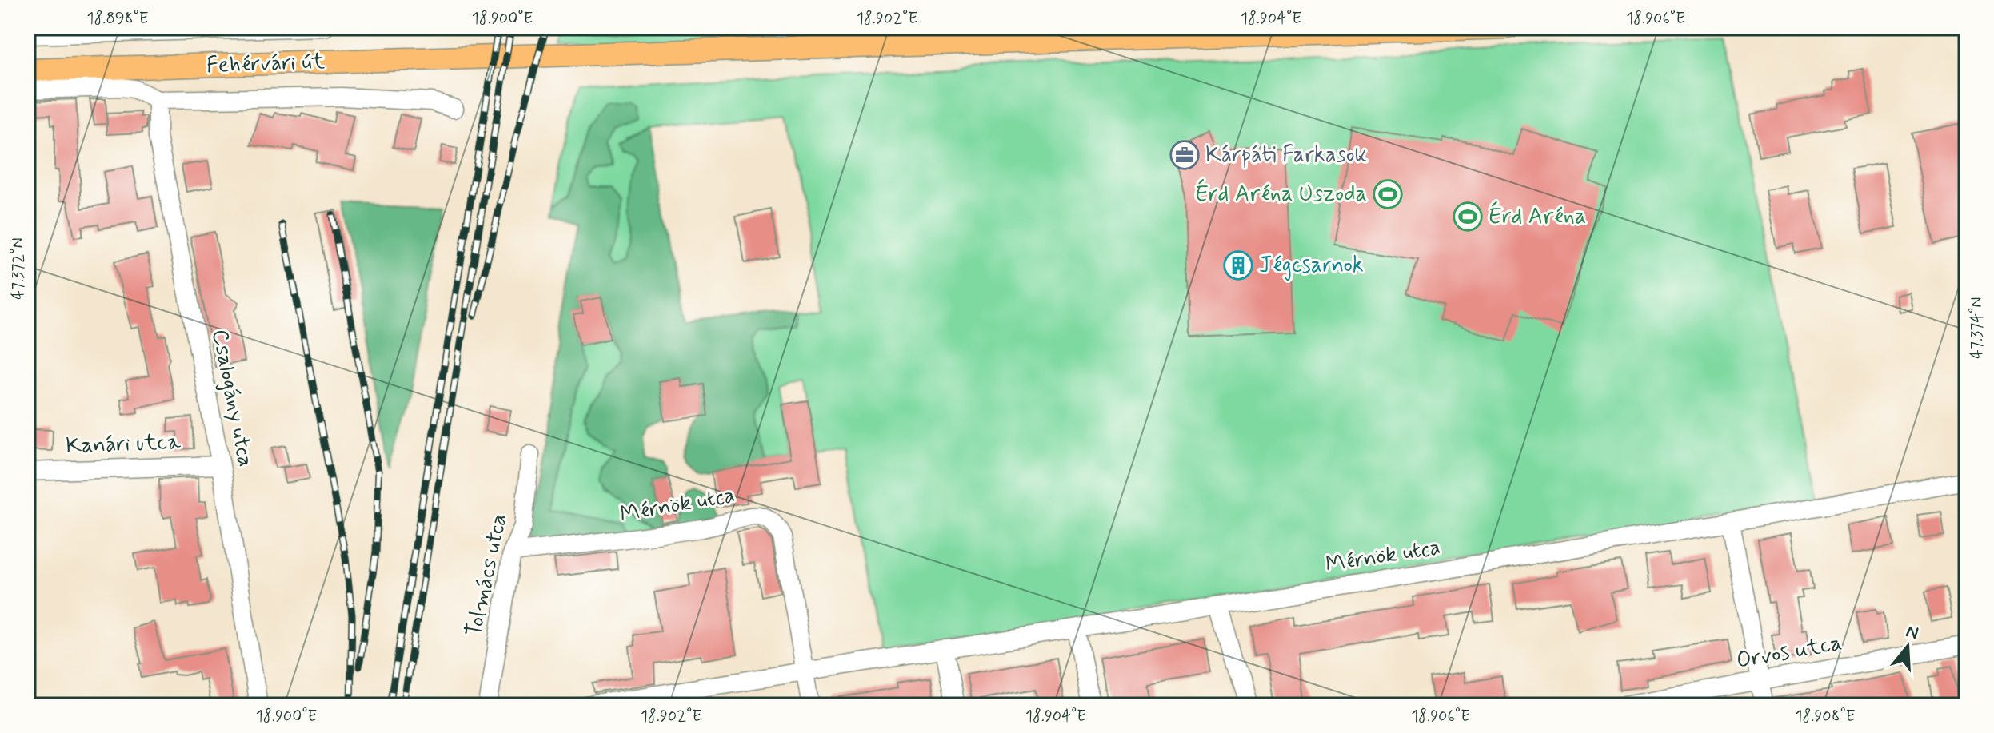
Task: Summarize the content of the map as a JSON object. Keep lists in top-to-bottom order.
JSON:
{
  "streets": {
    "main road": ["Fehérvári út"],
    "street": [
      "Csalogány utca",
      "Kanári utca",
      "Mérnök utca",
      "Tolmács utca",
      "Orvos utca"
    ]
  },
  "crossings": [
    ["Fehérvári út", "Csalogány utca"],
    ["Csalogány utca", "Kanári utca"],
    ["Mérnök utca", "Tolmács utca"]
  ],
  "places": {
    "office": ["Kárpáti Farkasok"],
    "sports": ["Érd Aréna Uszoda", "Érd Aréna"],
    "building": ["Jégcsarnok"]
  },
  "north": "top",
  "coordinates": [
    "18.898°E",
    "18.900°E",
    "18.902°E",
    "18.904°E",
    "18.906°E",
    "47.372°N",
    "47.374°N",
    "18.908°E"
  ]
}
